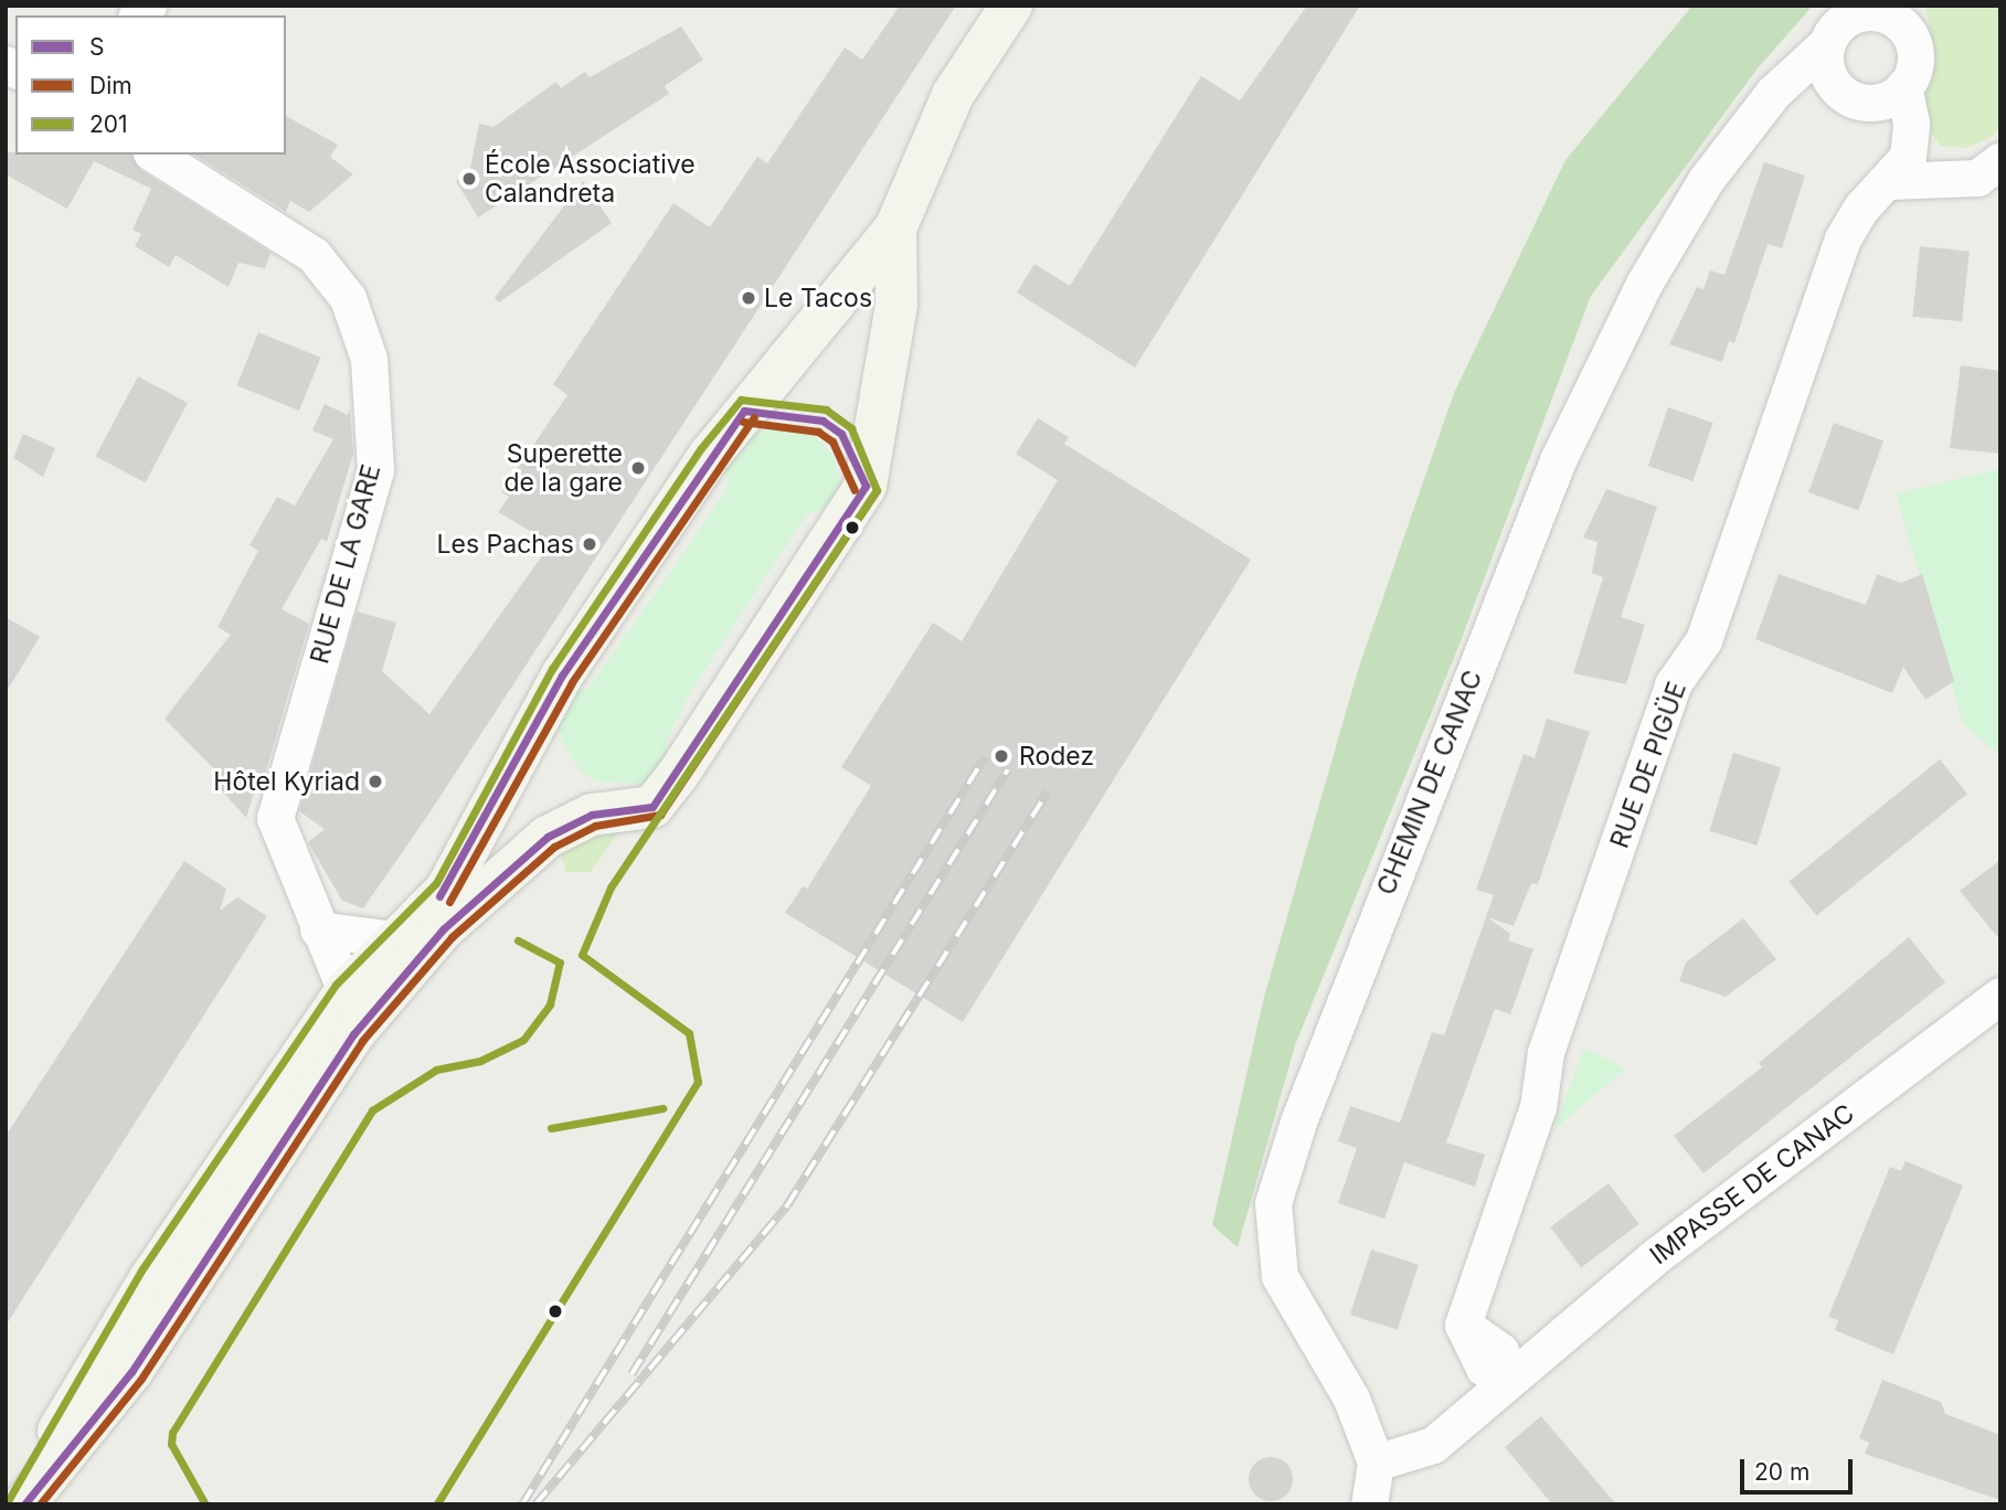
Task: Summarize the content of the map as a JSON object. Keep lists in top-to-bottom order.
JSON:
{
  "streets": {
    "street": [
      "RUE DE LA GARE",
      "RUE DE PIGÜE",
      "CHEMIN DE CANAC",
      "IMPASSE DE CANAC"
    ]
  },
  "crossings": [
    ["RUE DE PIGÜE", "IMPASSE DE CANAC"]
  ],
  "places": [
    "École Associative Calandreta",
    "Le Tacos",
    "Superette de la gare",
    "Les Pachas",
    "Rodez",
    "Hôtel Kyriad"
  ],
  "lines": ["transit line 201", "transit line S", "transit line Dim"],
  "legend": ["S", "Dim", "201"],
  "scale_bar": "20 m"
}
